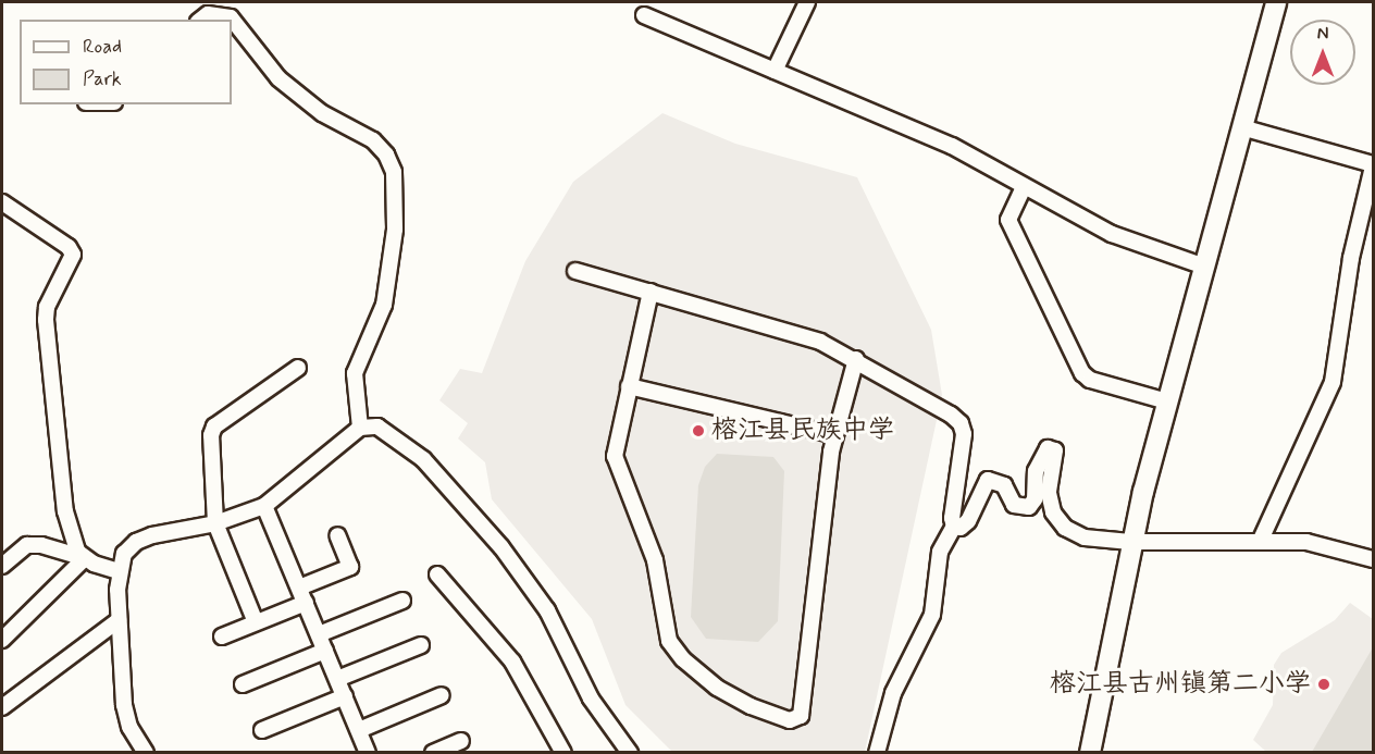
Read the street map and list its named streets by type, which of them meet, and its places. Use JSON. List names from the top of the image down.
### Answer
{
  "places": ["榕江县民族中学", "榕江县古州镇第二小学"],
  "legend": ["Road", "Park"],
  "north": "top"
}
